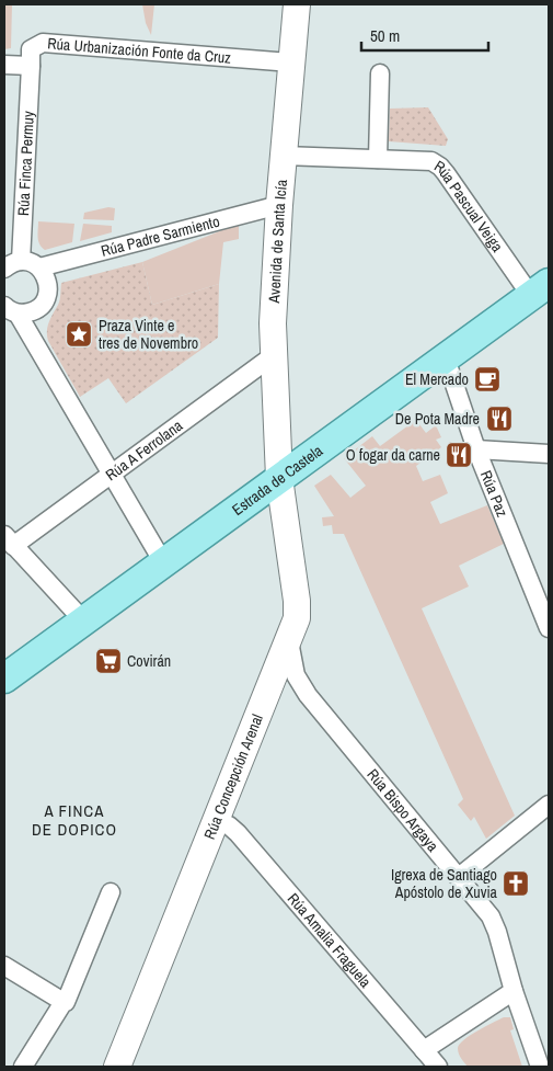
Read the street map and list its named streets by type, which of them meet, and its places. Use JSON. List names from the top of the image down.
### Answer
{
  "streets": {
    "main road": ["Estrada de Castela"],
    "street": [
      "Rúa Urbanización Fonte da Cruz",
      "Rúa Finca Permuy",
      "Rúa Pascual Veiga",
      "Rúa Padre Sarmiento",
      "Avenida de Santa Icía",
      "Rúa A Ferrolana",
      "Rúa Paz",
      "Rúa Concepción Arenal",
      "Rúa Bispo Argaya",
      "Rúa Amalia Fraguela"
    ]
  },
  "crossings": [
    ["Rúa Urbanización Fonte da Cruz", "Rúa Finca Permuy"],
    ["Rúa Urbanización Fonte da Cruz", "Avenida de Santa Icía"],
    ["Rúa Pascual Veiga", "Avenida de Santa Icía"],
    ["Rúa Pascual Veiga", "Estrada de Castela"],
    ["Rúa Padre Sarmiento", "Avenida de Santa Icía"],
    ["Avenida de Santa Icía", "Rúa A Ferrolana"],
    ["Avenida de Santa Icía", "Estrada de Castela"],
    ["Avenida de Santa Icía", "Rúa Concepción Arenal"],
    ["Estrada de Castela", "Rúa Paz"],
    ["Estrada de Castela", "Rúa Concepción Arenal"],
    ["Rúa Concepción Arenal", "Rúa Bispo Argaya"],
    ["Rúa Concepción Arenal", "Rúa Amalia Fraguela"]
  ],
  "districts": ["A FINCA DE DOPICO"],
  "places": {
    "place": ["Praza Vinte e tres de Novembro"],
    "cafe": ["El Mercado"],
    "restaurant": ["De Pota Madre", "O fogar da carne"],
    "supermarket": ["Covirán"],
    "church": ["Igrexa de Santiago Apóstolo de Xuvia"]
  },
  "scale_bar": "50 m"
}
